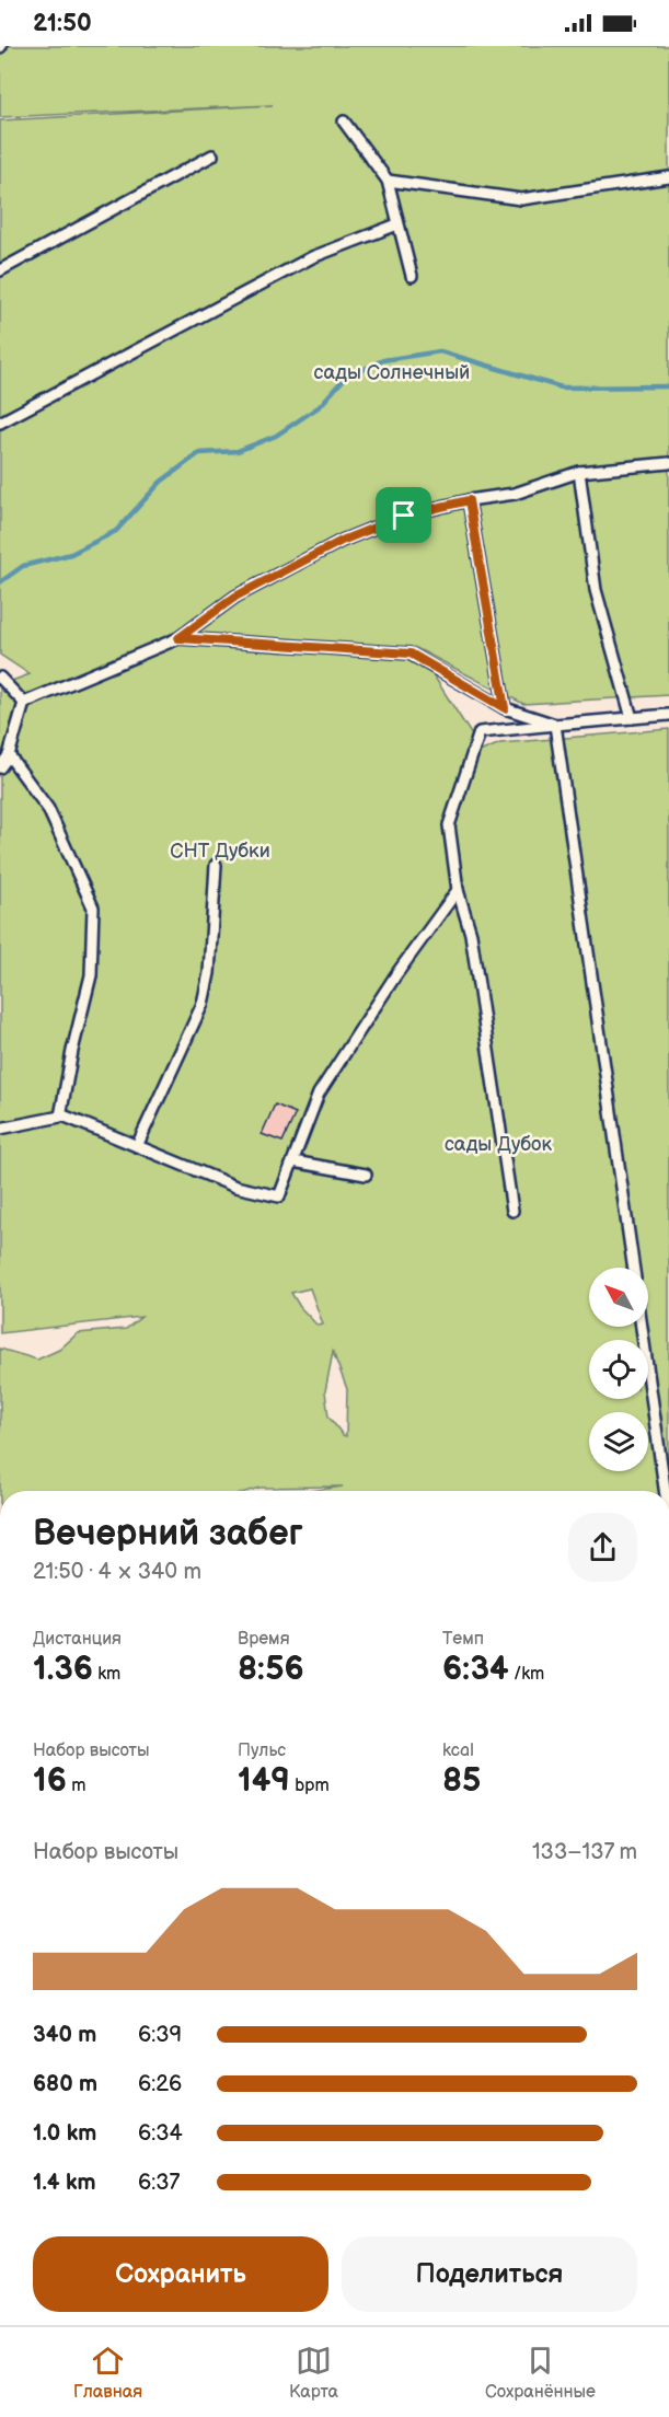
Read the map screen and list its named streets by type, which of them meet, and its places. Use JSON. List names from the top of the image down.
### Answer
{
  "parks": ["сады Солнечный", "СНТ Дубки", "сады Дубок"],
  "north": "top left",
  "page": {
    "status": "21:50",
    "heading": ["Вечерний забег", "21:50 · 4 × 340 m"],
    "stats": [
      ["Дистанция", "1.36 km"],
      ["Время", "8:56"],
      ["Темп", "6:34 /km"],
      ["Набор высоты", "16 m"],
      ["Пульс", "149 bpm"],
      ["kcal", "85"]
    ],
    "chart": ["Набор высоты", "133–137 m"],
    "list": [
      {
        "name": "340 m",
        "note": "6:39"
      },
      {
        "name": "680 m",
        "note": "6:26"
      },
      {
        "name": "1.0 km",
        "note": "6:34"
      },
      {
        "name": "1.4 km",
        "note": "6:37"
      }
    ],
    "buttons": ["Сохранить", "Поделиться"],
    "tabs": ["Главная", "Карта", "Сохранённые"]
  }
}
